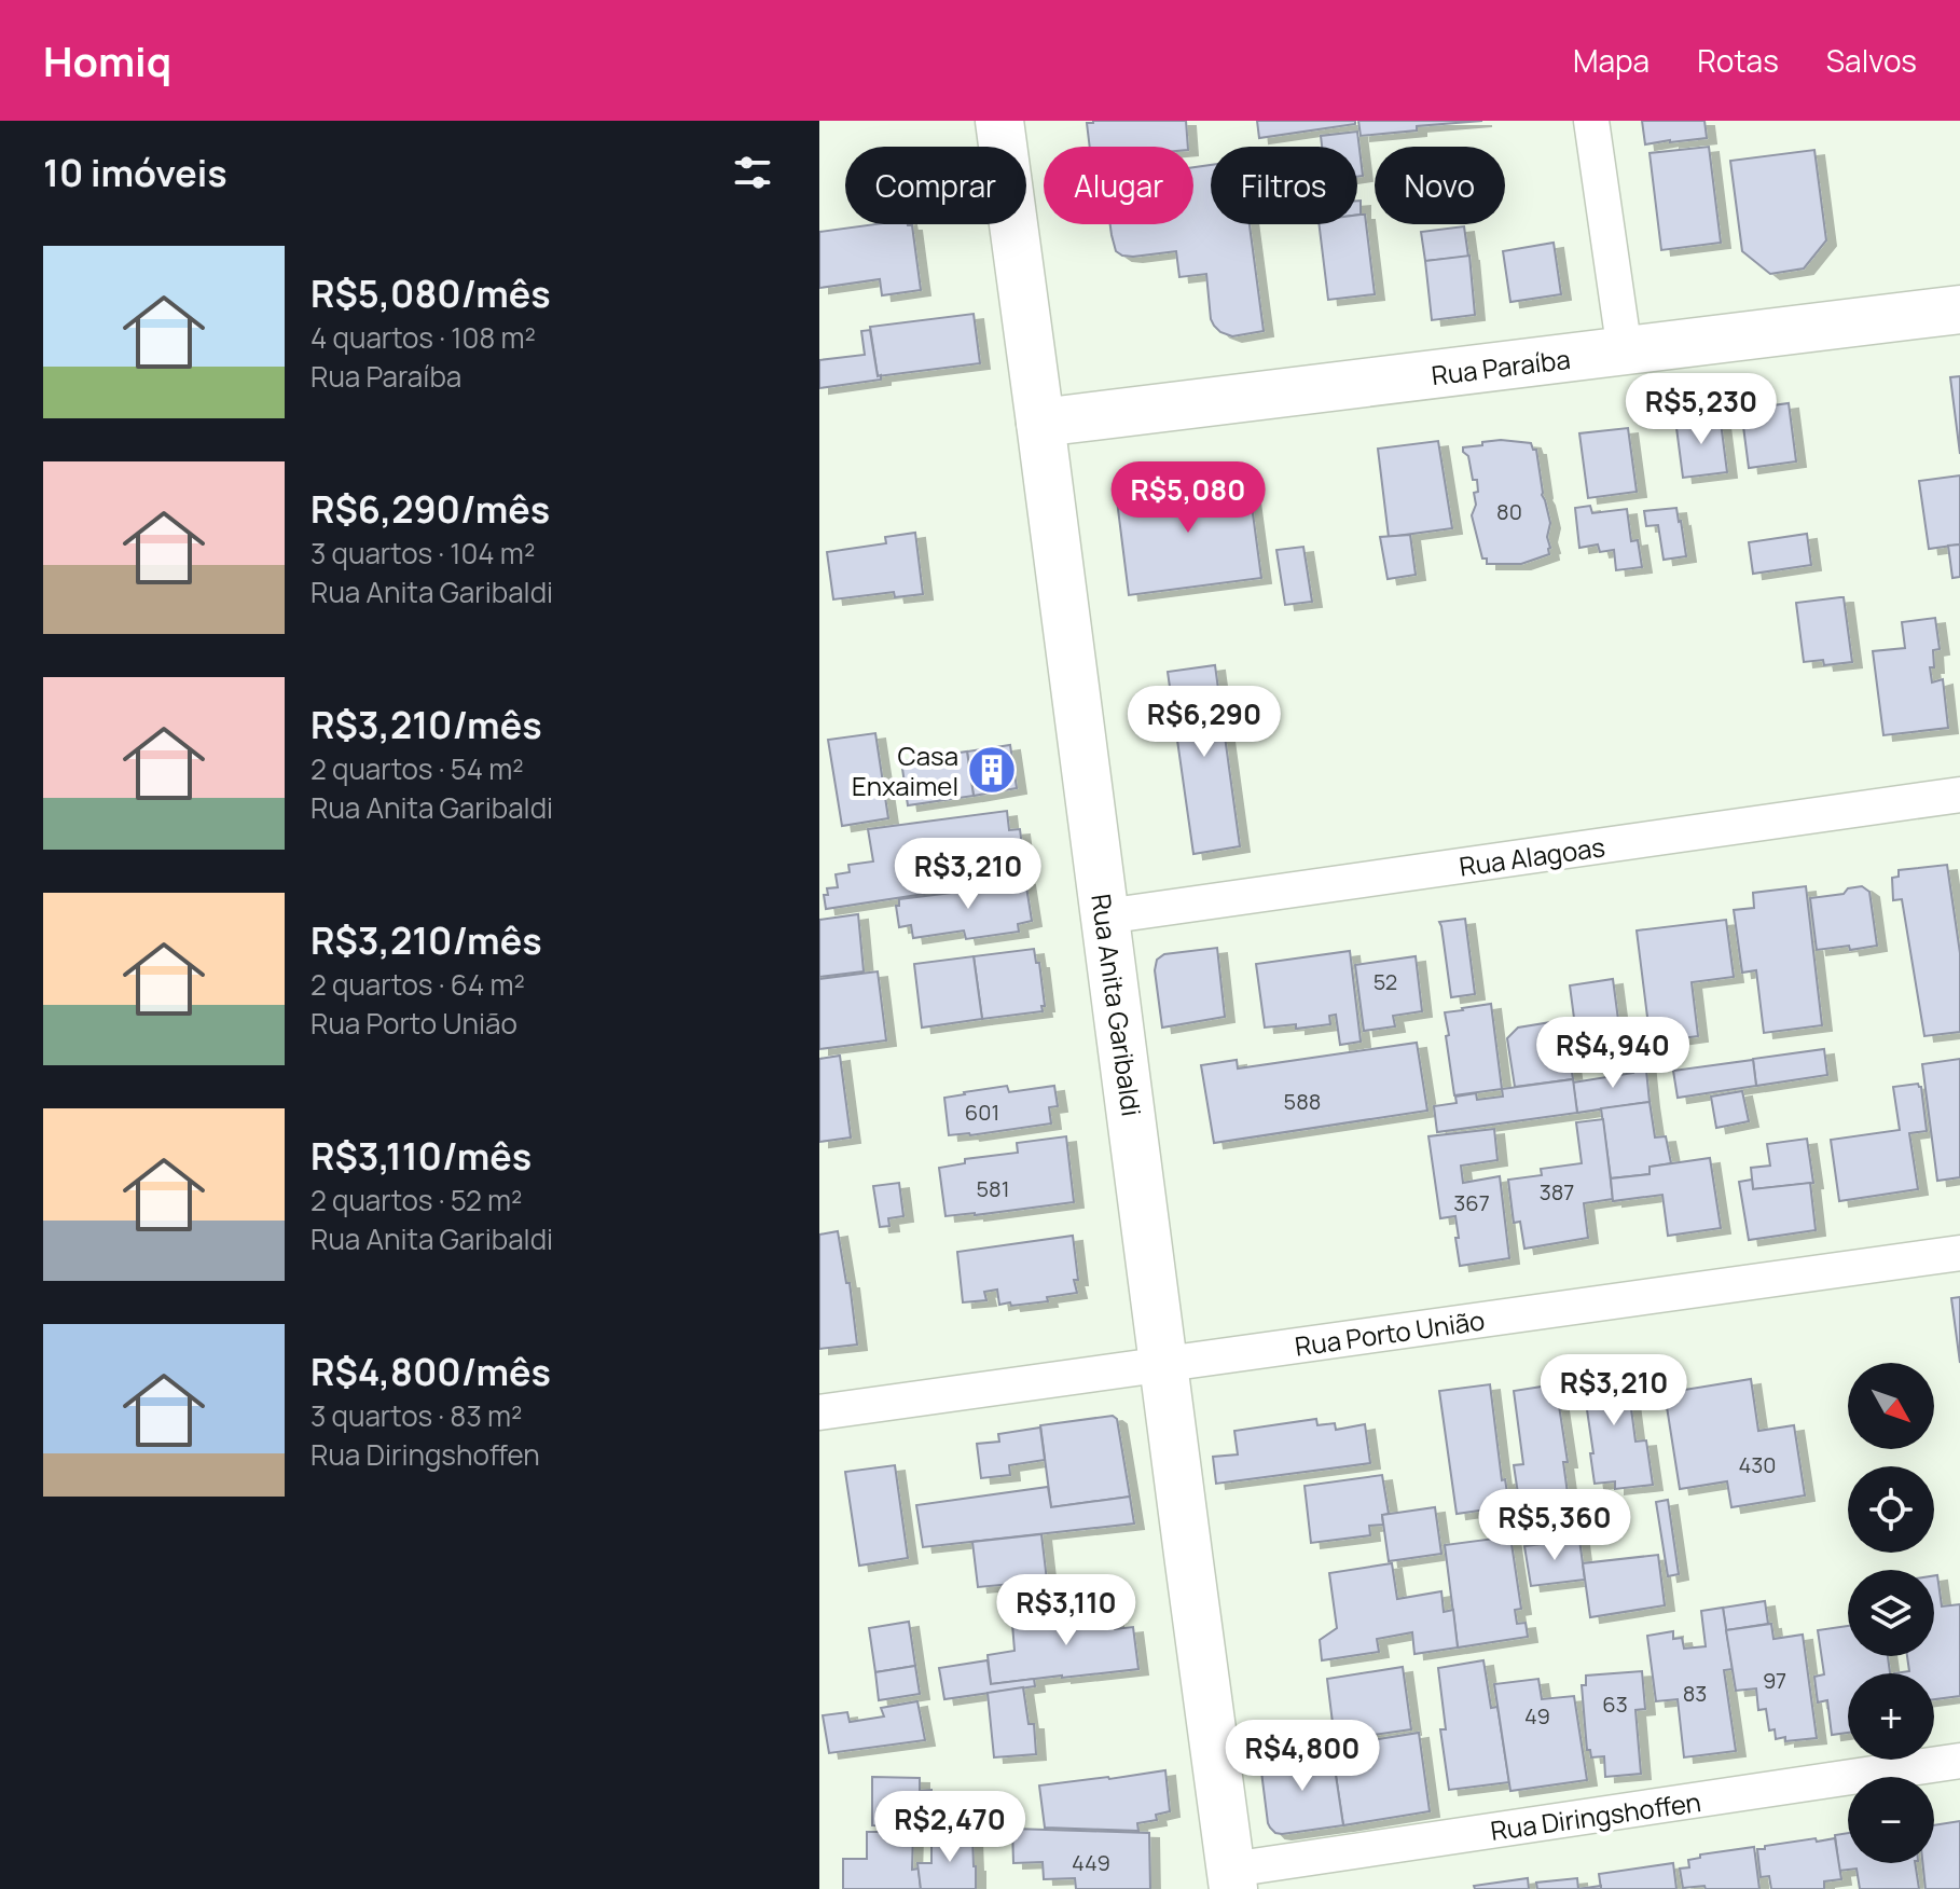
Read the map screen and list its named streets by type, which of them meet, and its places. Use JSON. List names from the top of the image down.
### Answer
{
  "streets": {
    "main road": ["Rua Paraíba", "Rua Anita Garibaldi"],
    "street": ["Rua Alagoas", "Rua Porto União", "Rua Diringshoffen"]
  },
  "crossings": [
    ["Rua Paraíba", "Rua Anita Garibaldi"],
    ["Rua Alagoas", "Rua Anita Garibaldi"],
    ["Rua Anita Garibaldi", "Rua Porto União"],
    ["Rua Anita Garibaldi", "Rua Diringshoffen"]
  ],
  "places": {
    "building": ["Casa Enxaimel"]
  },
  "house_numbers": [
    "80",
    "52",
    "588",
    "601",
    "581",
    "387",
    "367",
    "430",
    "97",
    "83",
    "63",
    "49",
    "449"
  ],
  "north": "bottom right",
  "page": {
    "header": "Homiq",
    "nav": ["Mapa", "Rotas", "Salvos"],
    "heading": "10 imóveis",
    "chip": [
      "Comprar",
      "Alugar",
      "Filtros",
      "Novo"
    ],
    "list": [
      {
        "name": "R$5,080/mês",
        "note": "4 quartos · 108 m² · Rua Paraíba"
      },
      {
        "name": "R$6,290/mês",
        "note": "3 quartos · 104 m² · Rua Anita Garibaldi"
      },
      {
        "name": "R$3,210/mês",
        "note": "2 quartos · 54 m² · Rua Anita Garibaldi"
      },
      {
        "name": "R$3,210/mês",
        "note": "2 quartos · 64 m² · Rua Porto União"
      },
      {
        "name": "R$3,110/mês",
        "note": "2 quartos · 52 m² · Rua Anita Garibaldi"
      },
      {
        "name": "R$4,800/mês",
        "note": "3 quartos · 83 m² · Rua Diringshoffen"
      }
    ],
    "price": [
      "R$5,230",
      "R$5,080",
      "R$6,290",
      "R$3,210",
      "R$4,940",
      "R$3,210",
      "R$5,360",
      "R$3,110",
      "R$4,800",
      "R$2,470"
    ],
    "map_buttons": ["+", "−"]
  }
}
